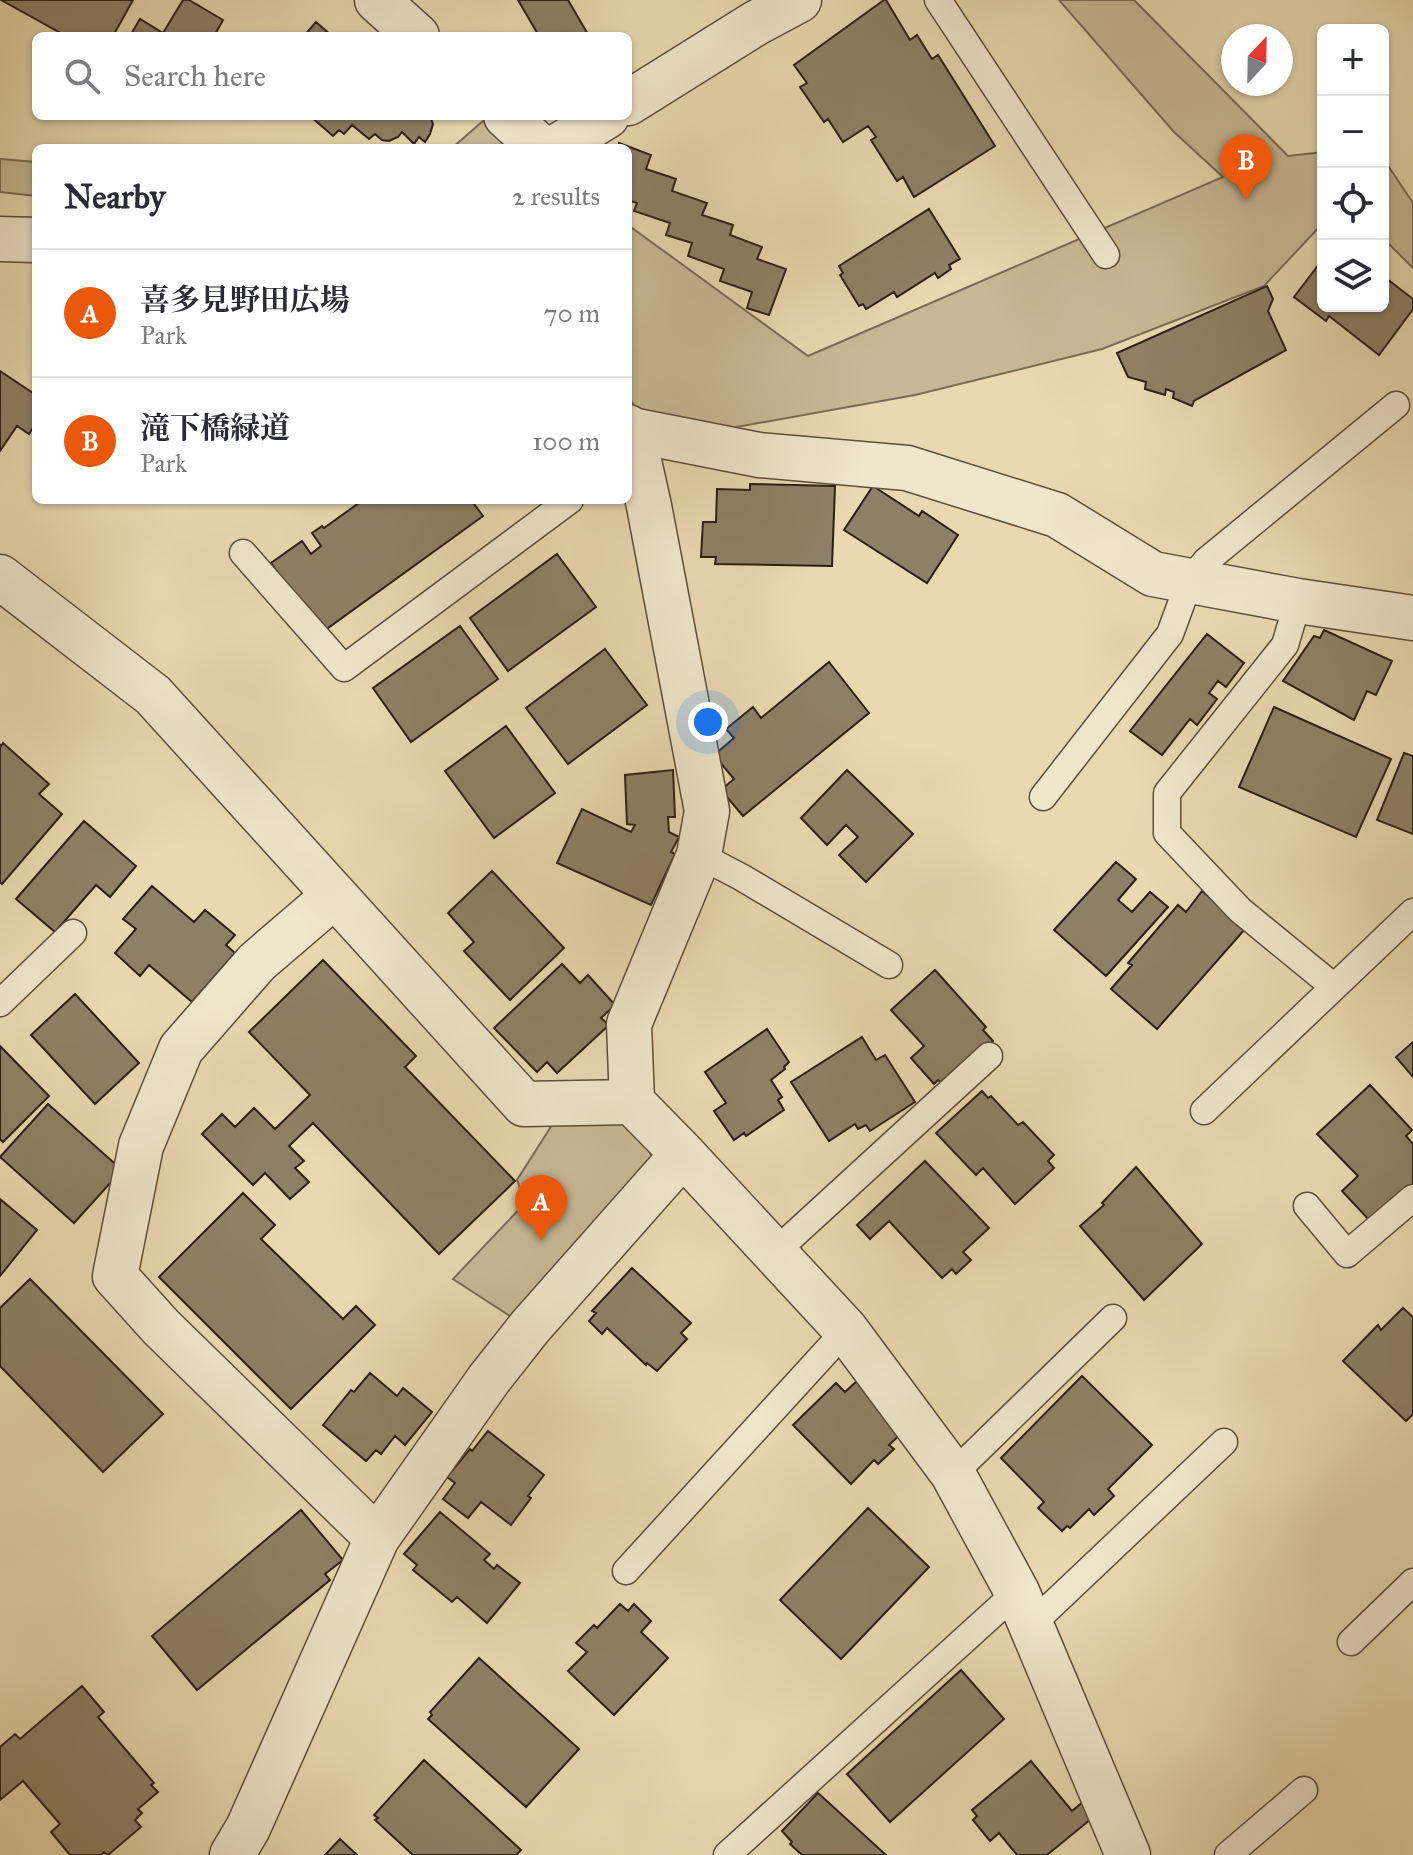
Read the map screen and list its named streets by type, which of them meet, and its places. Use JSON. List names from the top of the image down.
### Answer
{
  "north": "top",
  "page": {
    "map_buttons": ["+", "−"],
    "search": "Search here",
    "pins": ["B", "A"],
    "heading": ["Nearby", "2 results"],
    "list": [
      {
        "mark": "A",
        "name": "喜多見野田広場",
        "note": "Park",
        "value": "70 m"
      },
      {
        "mark": "B",
        "name": "滝下橋緑道",
        "note": "Park",
        "value": "100 m"
      }
    ]
  }
}
